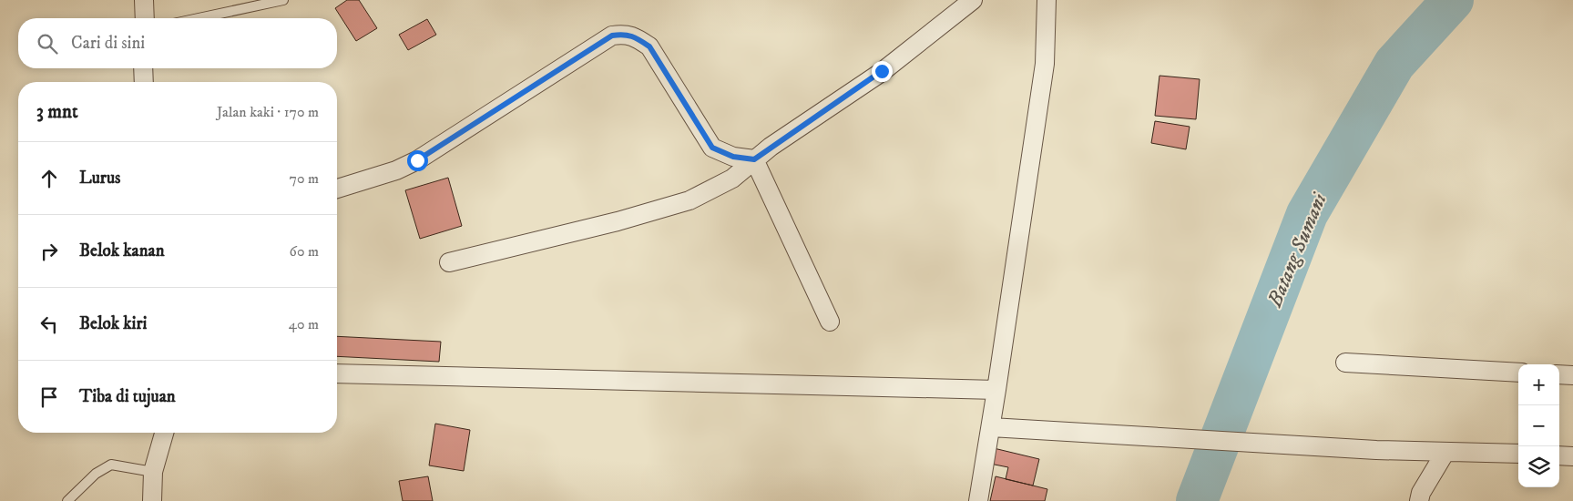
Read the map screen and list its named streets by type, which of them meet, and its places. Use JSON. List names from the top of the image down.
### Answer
{
  "water": ["Batang Sumani"],
  "page": {
    "search": "Cari di sini",
    "heading": ["3 mnt", "Jalan kaki · 170 m"],
    "list": [
      ["Lurus", "70 m"],
      ["Belok kanan", "60 m"],
      ["Belok kiri", "40 m"],
      "Tiba di tujuan"
    ],
    "map_buttons": ["+", "−"]
  }
}
